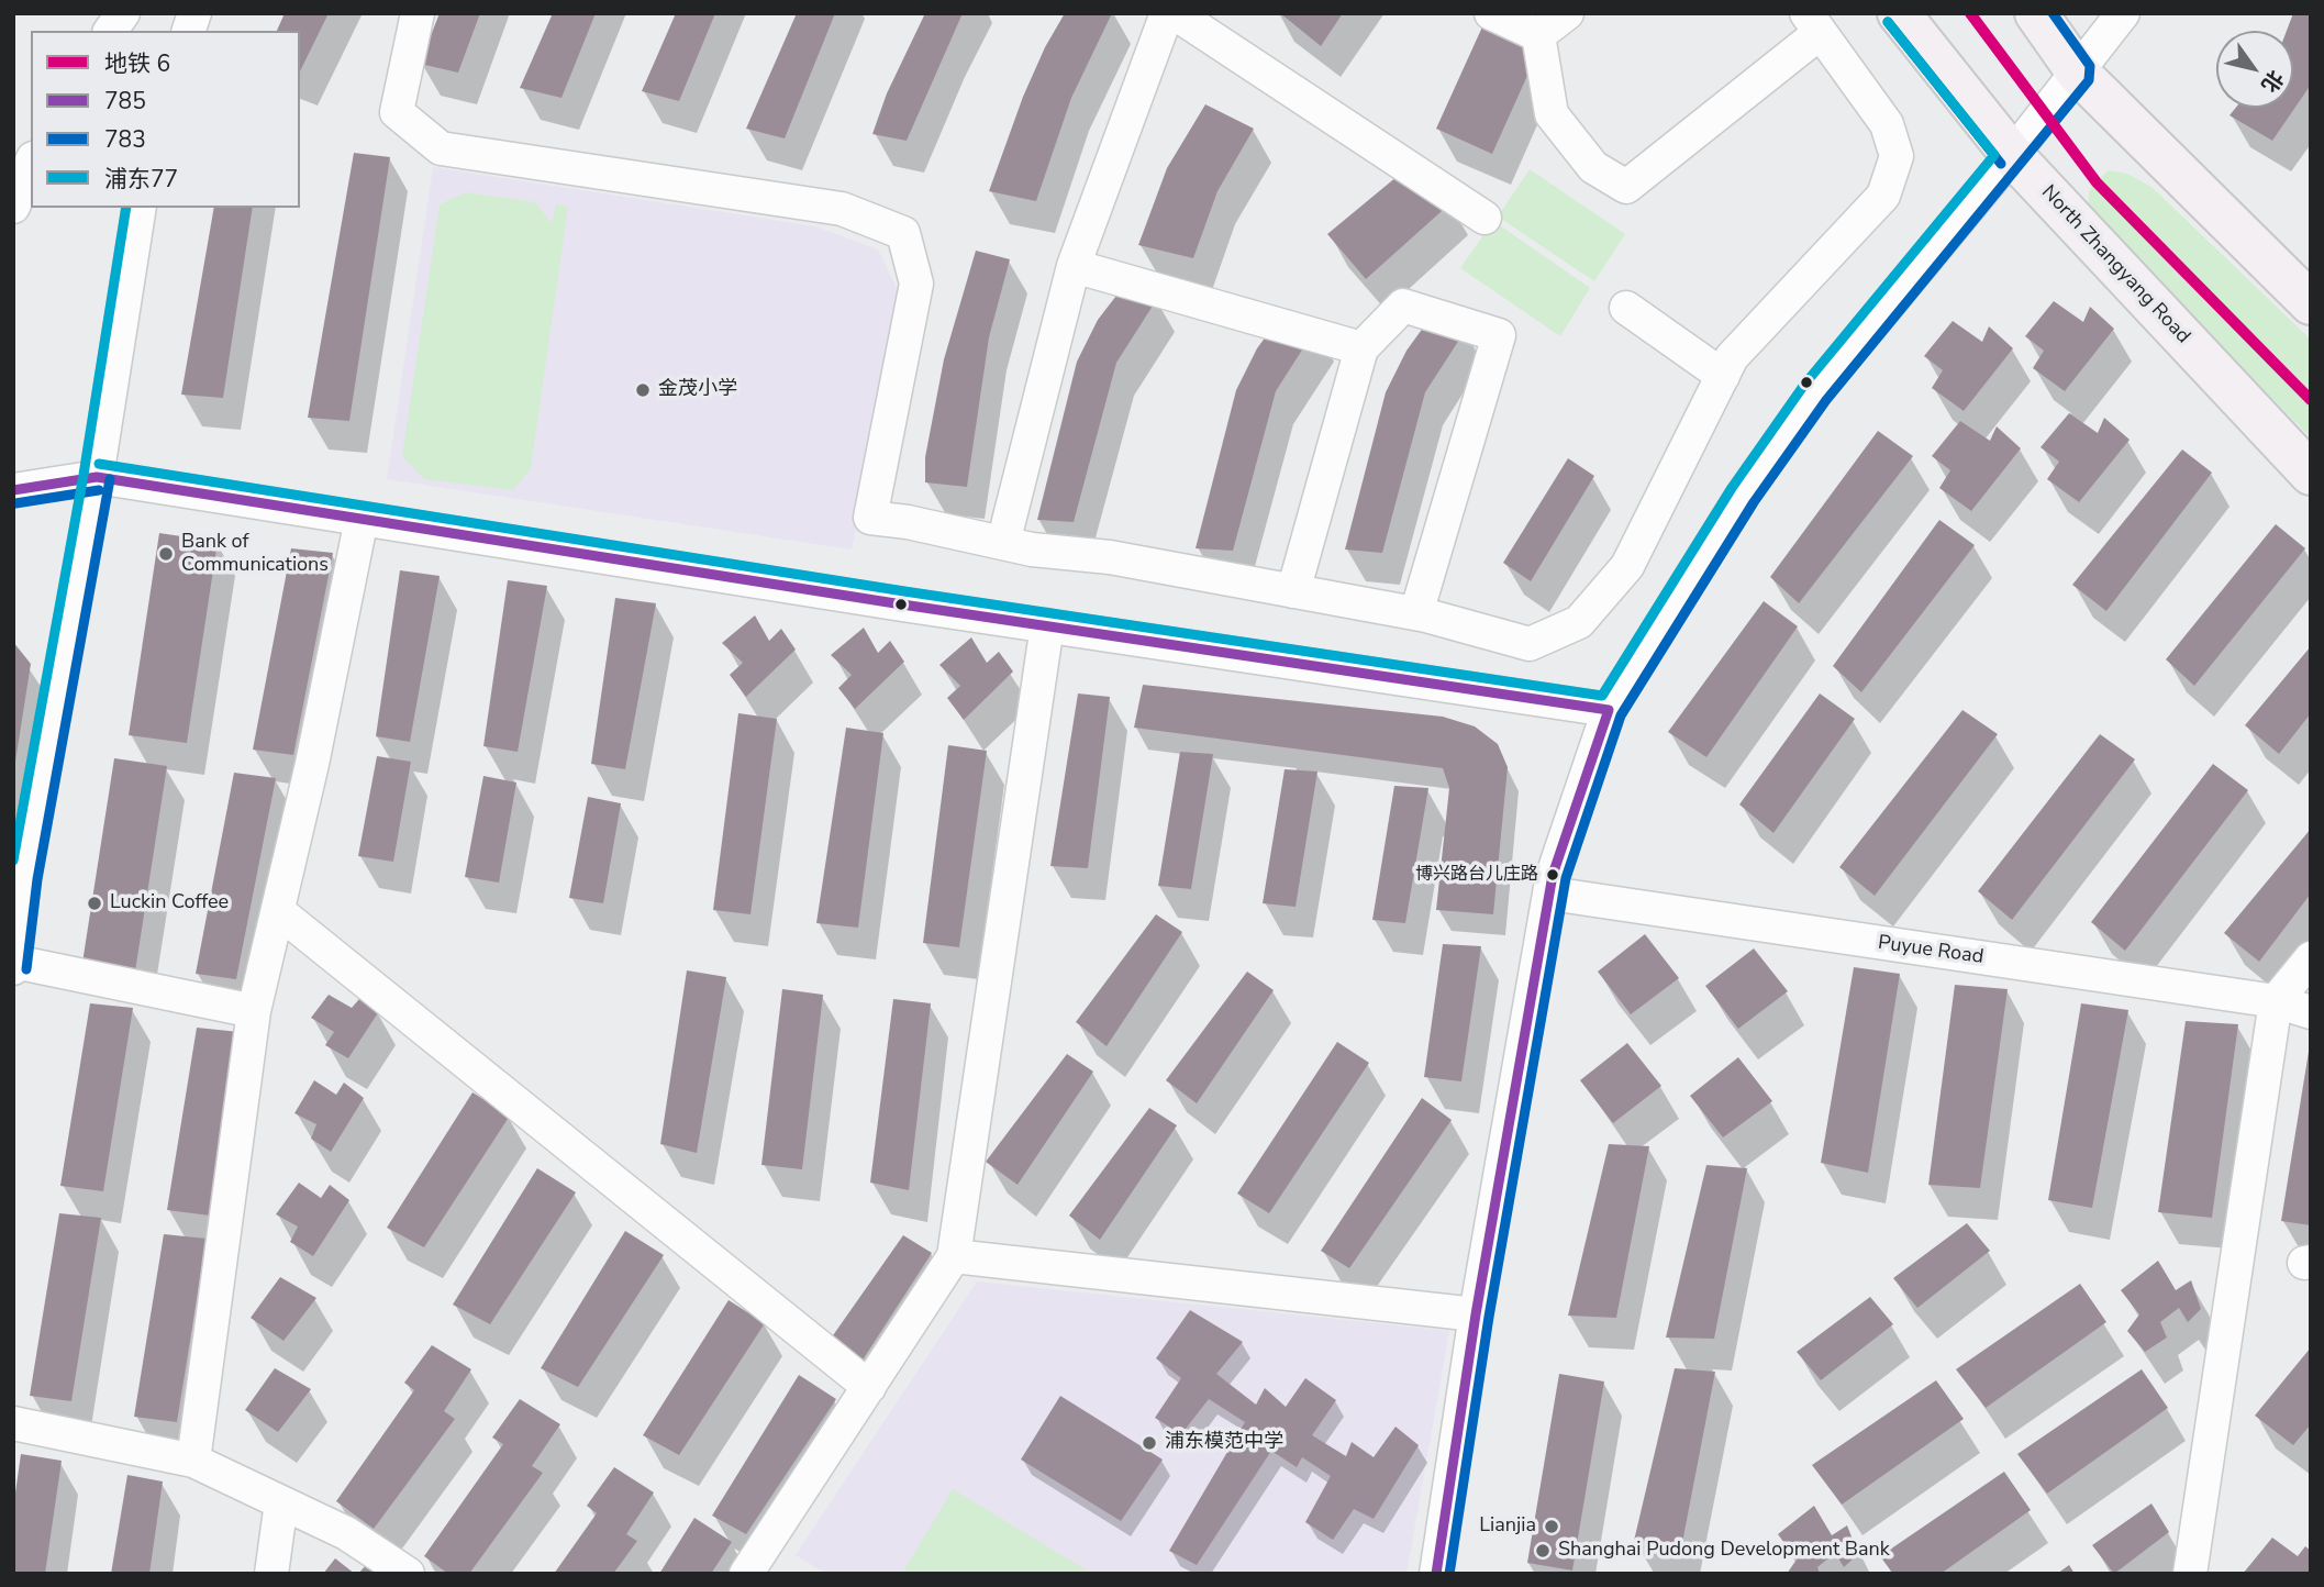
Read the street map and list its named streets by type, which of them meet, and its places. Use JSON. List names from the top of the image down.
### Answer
{
  "streets": {
    "main road": ["North Zhangyang Road"],
    "street": ["Puyue Road"]
  },
  "places": [
    "金茂小学",
    "Bank of Communications",
    "博兴路台儿庄路",
    "Luckin Coffee",
    "浦东模范中学",
    "Lianjia",
    "Shanghai Pudong Development Bank"
  ],
  "lines": [
    "metro line 6",
    "transit line 783",
    "transit line 浦东77",
    "transit line 785"
  ],
  "legend": [
    "地铁 6",
    "785",
    "783",
    "浦东77"
  ],
  "north": "bottom right"
}
